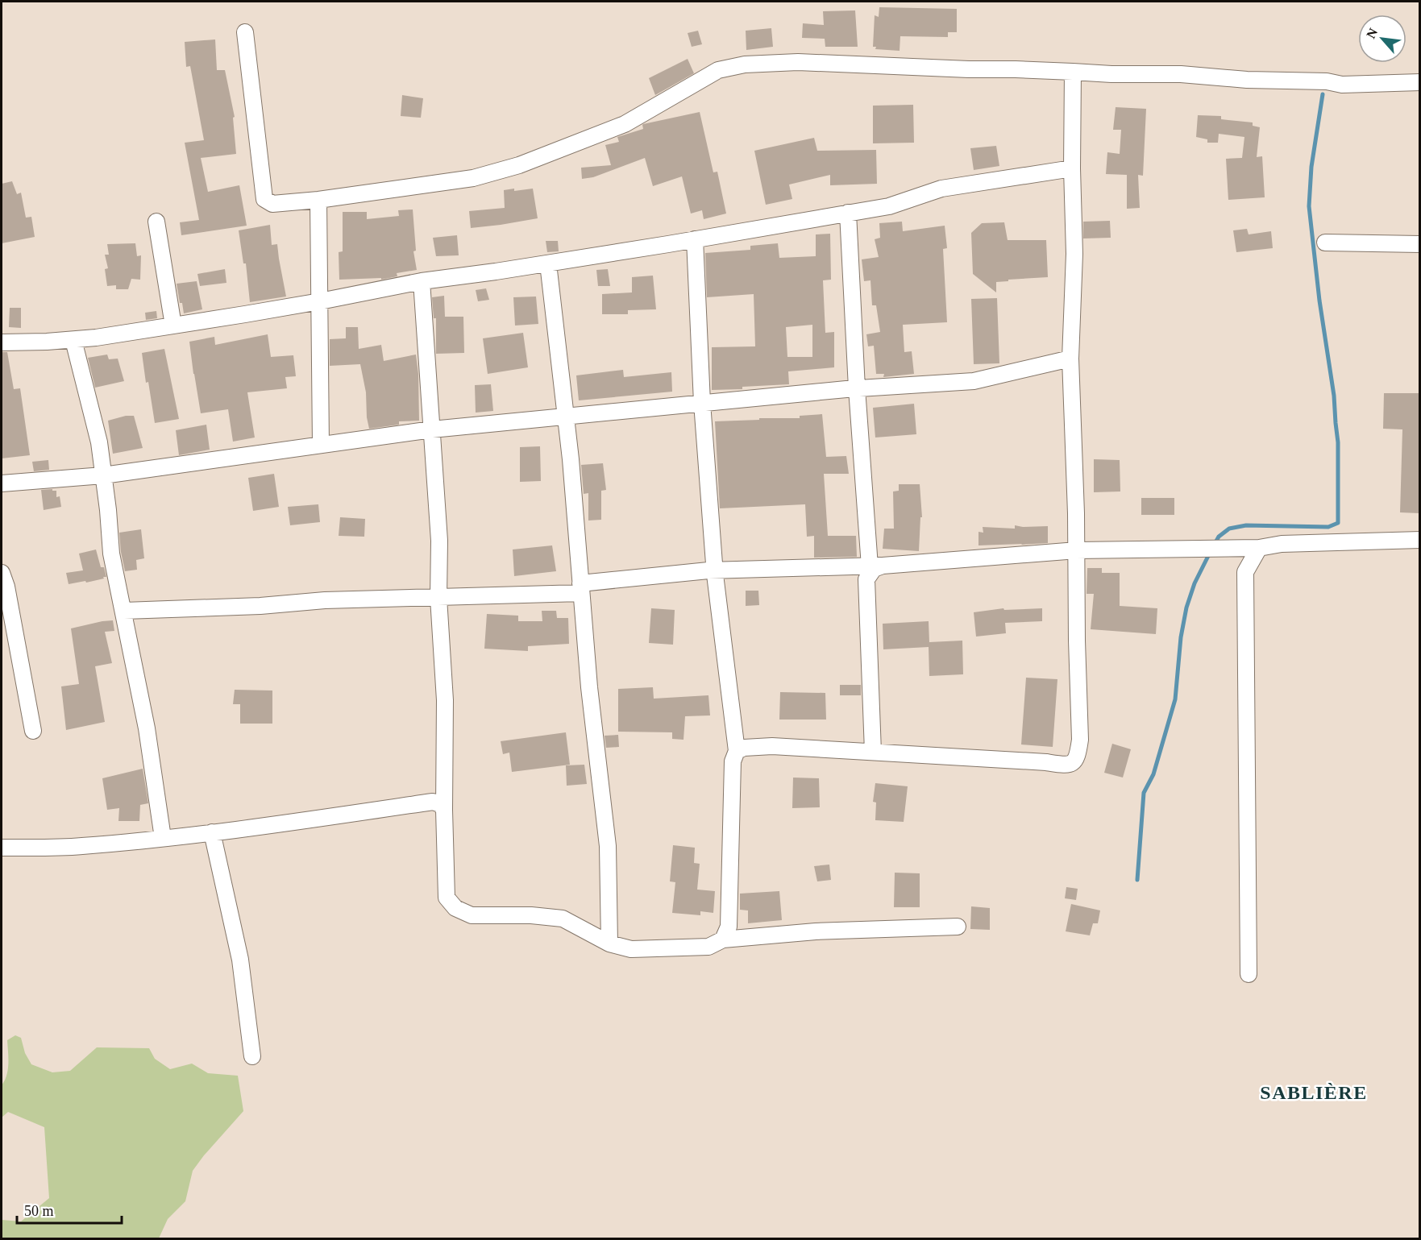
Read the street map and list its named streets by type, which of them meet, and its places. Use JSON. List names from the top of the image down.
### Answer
{
  "districts": ["SABLIÈRE"],
  "scale_bar": "50 m",
  "north": "top left"
}
